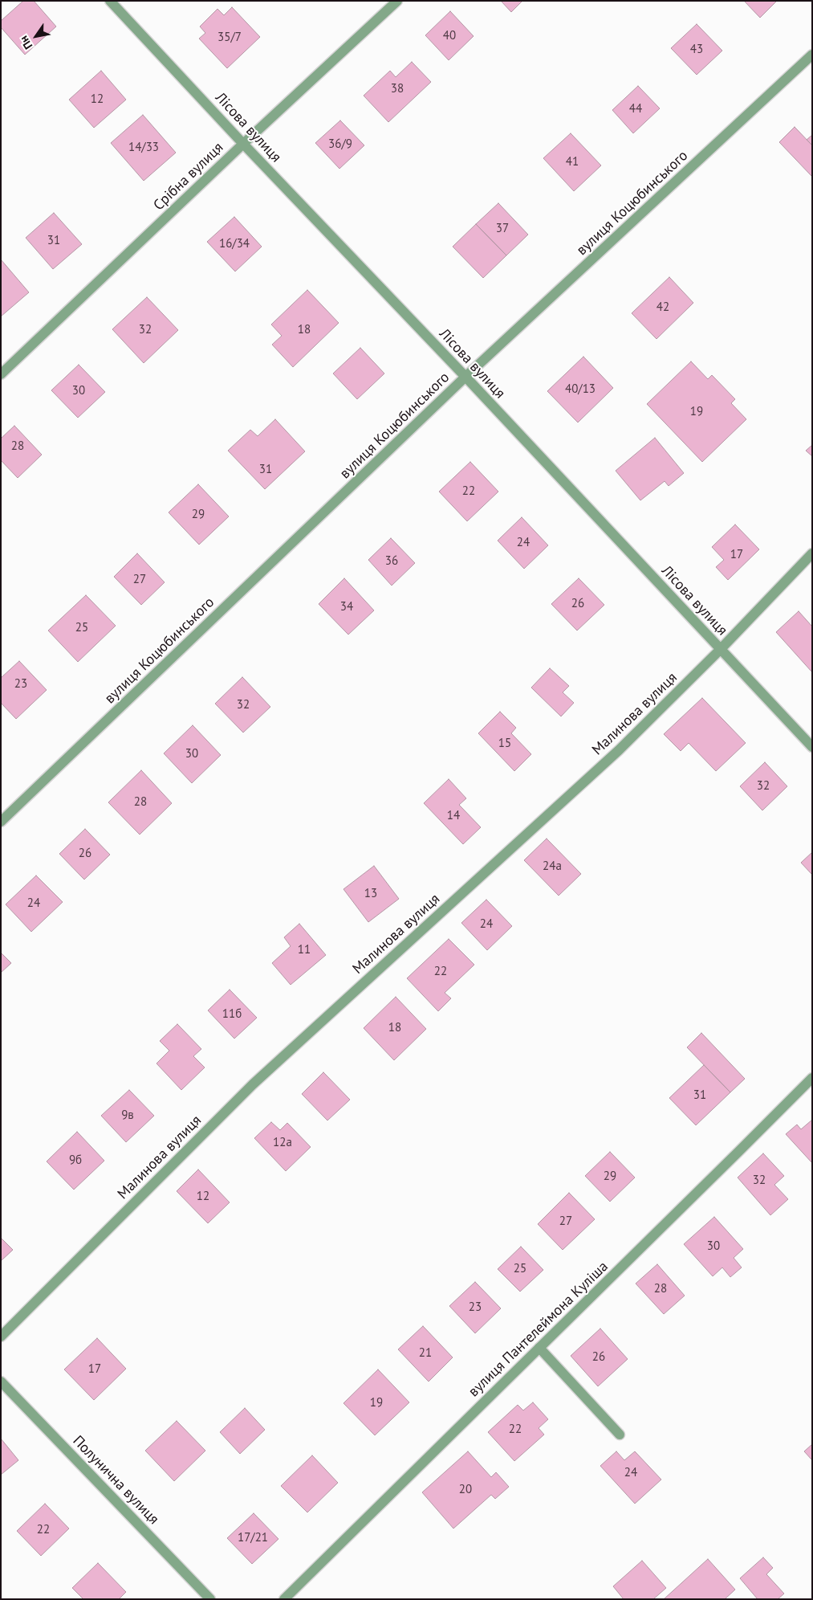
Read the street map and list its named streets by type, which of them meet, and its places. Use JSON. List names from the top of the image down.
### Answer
{
  "streets": {
    "street": [
      "Лісова вулиця",
      "Срібна вулиця",
      "вулиця Коцюбинського",
      "Малинова вулиця",
      "вулиця Пантелеймона Куліша",
      "Полунична вулиця"
    ]
  },
  "crossings": [
    ["Лісова вулиця", "Срібна вулиця"],
    ["Лісова вулиця", "вулиця Коцюбинського"],
    ["Лісова вулиця", "Малинова вулиця"]
  ],
  "house_numbers": [
    "40",
    "35/7",
    "43",
    "38",
    "12",
    "44",
    "36/9",
    "14/33",
    "41",
    "37",
    "31",
    "16/34",
    "42",
    "32",
    "18",
    "40/13",
    "30",
    "19",
    "28",
    "31",
    "22",
    "29",
    "24",
    "17",
    "36",
    "27",
    "26",
    "34",
    "25",
    "23",
    "32",
    "15",
    "30",
    "32",
    "28",
    "14",
    "26",
    "24а",
    "13",
    "24",
    "24",
    "11",
    "22",
    "11б",
    "18",
    "31",
    "9в",
    "12а",
    "9б",
    "29",
    "32",
    "12",
    "27",
    "30",
    "25",
    "28",
    "23",
    "21",
    "26",
    "17",
    "19",
    "22",
    "24",
    "20",
    "22",
    "17/21"
  ],
  "north": "bottom left"
}
